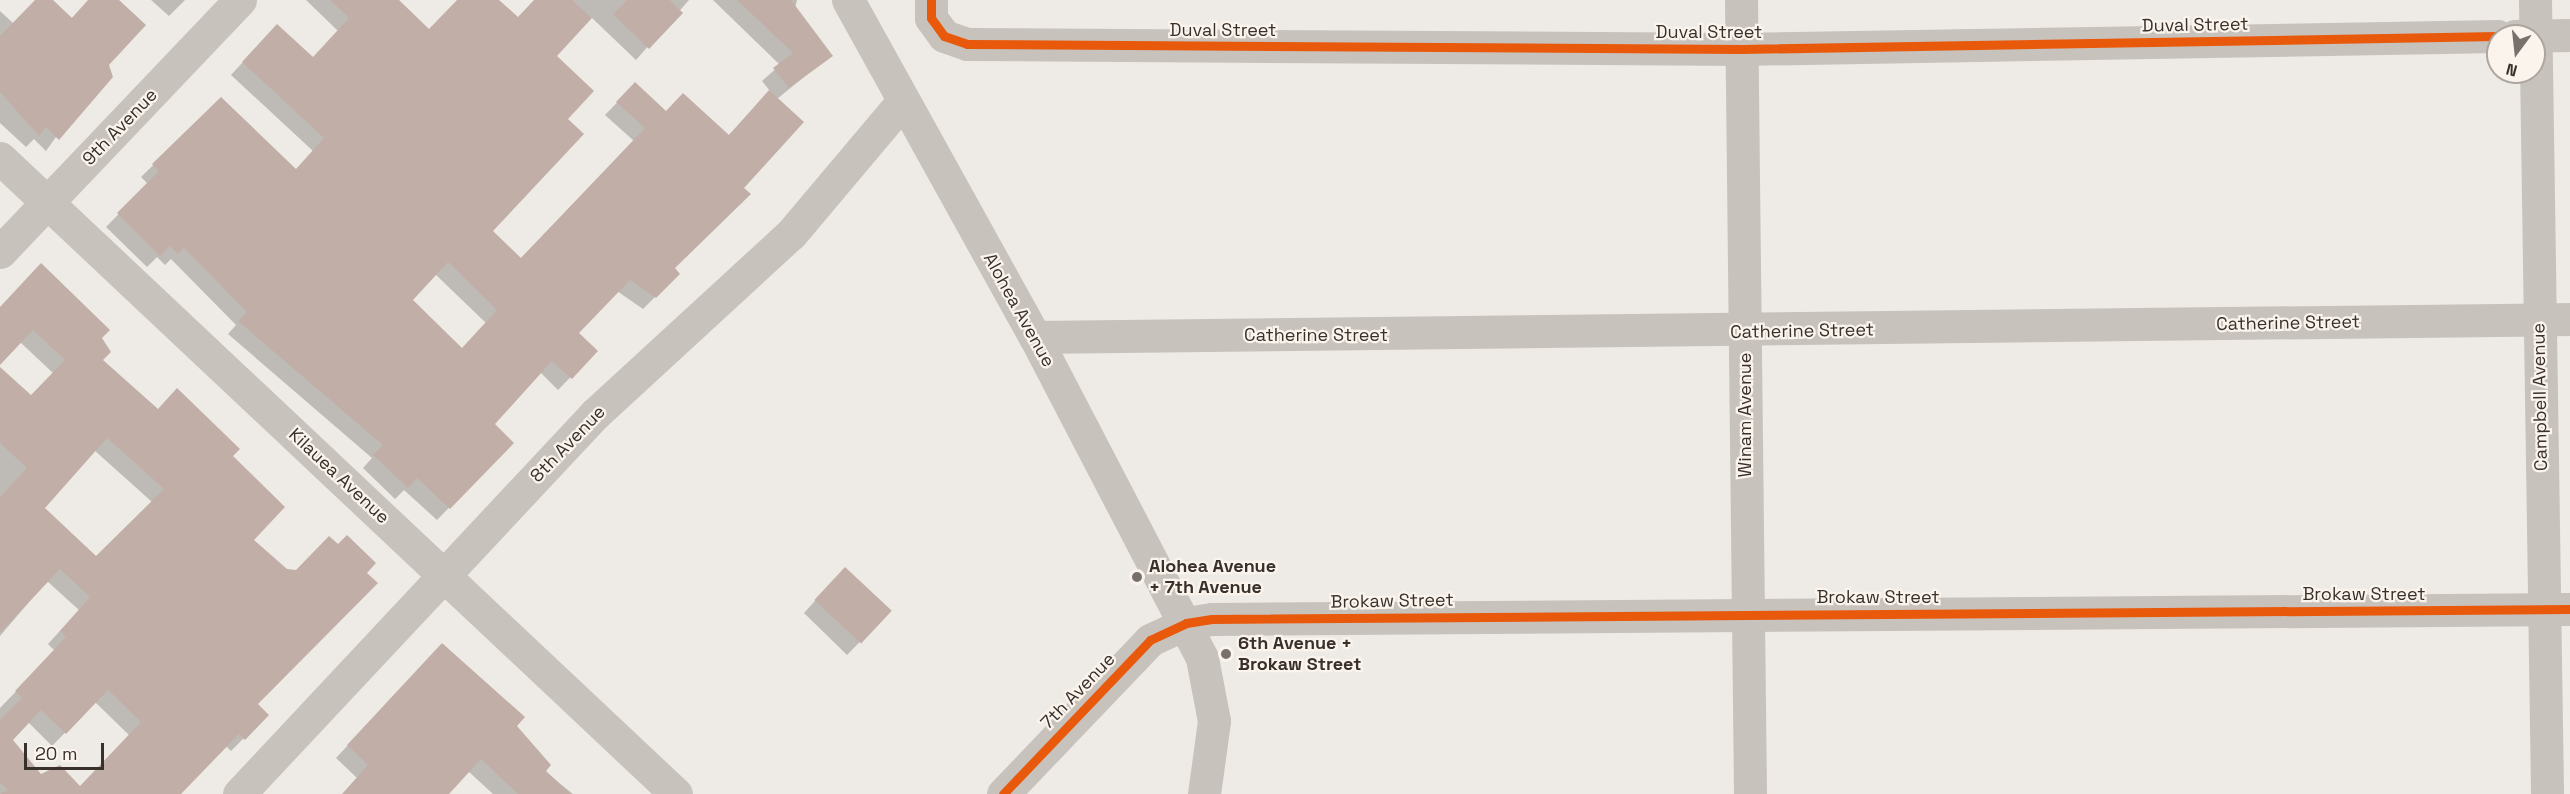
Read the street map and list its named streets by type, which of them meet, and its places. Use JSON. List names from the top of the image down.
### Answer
{
  "streets": {
    "street": [
      "Duval Street",
      "9th Avenue",
      "Alohea Avenue",
      "Catherine Street",
      "Campbell Avenue",
      "Winam Avenue",
      "8th Avenue",
      "Kilauea Avenue",
      "Brokaw Street",
      "7th Avenue"
    ]
  },
  "crossings": [
    ["Duval Street", "Winam Avenue"],
    ["9th Avenue", "Kilauea Avenue"],
    ["Alohea Avenue", "Catherine Street"],
    ["Alohea Avenue", "8th Avenue"],
    ["Alohea Avenue", "Brokaw Street"],
    ["Alohea Avenue", "7th Avenue"],
    ["Catherine Street", "Campbell Avenue"],
    ["Catherine Street", "Winam Avenue"],
    ["Campbell Avenue", "Brokaw Street"],
    ["Winam Avenue", "Brokaw Street"],
    ["8th Avenue", "Kilauea Avenue"],
    ["Brokaw Street", "7th Avenue"]
  ],
  "places": ["Alohea Avenue + 7th Avenue", "6th Avenue + Brokaw Street"],
  "scale_bar": "20 m",
  "north": "bottom"
}
